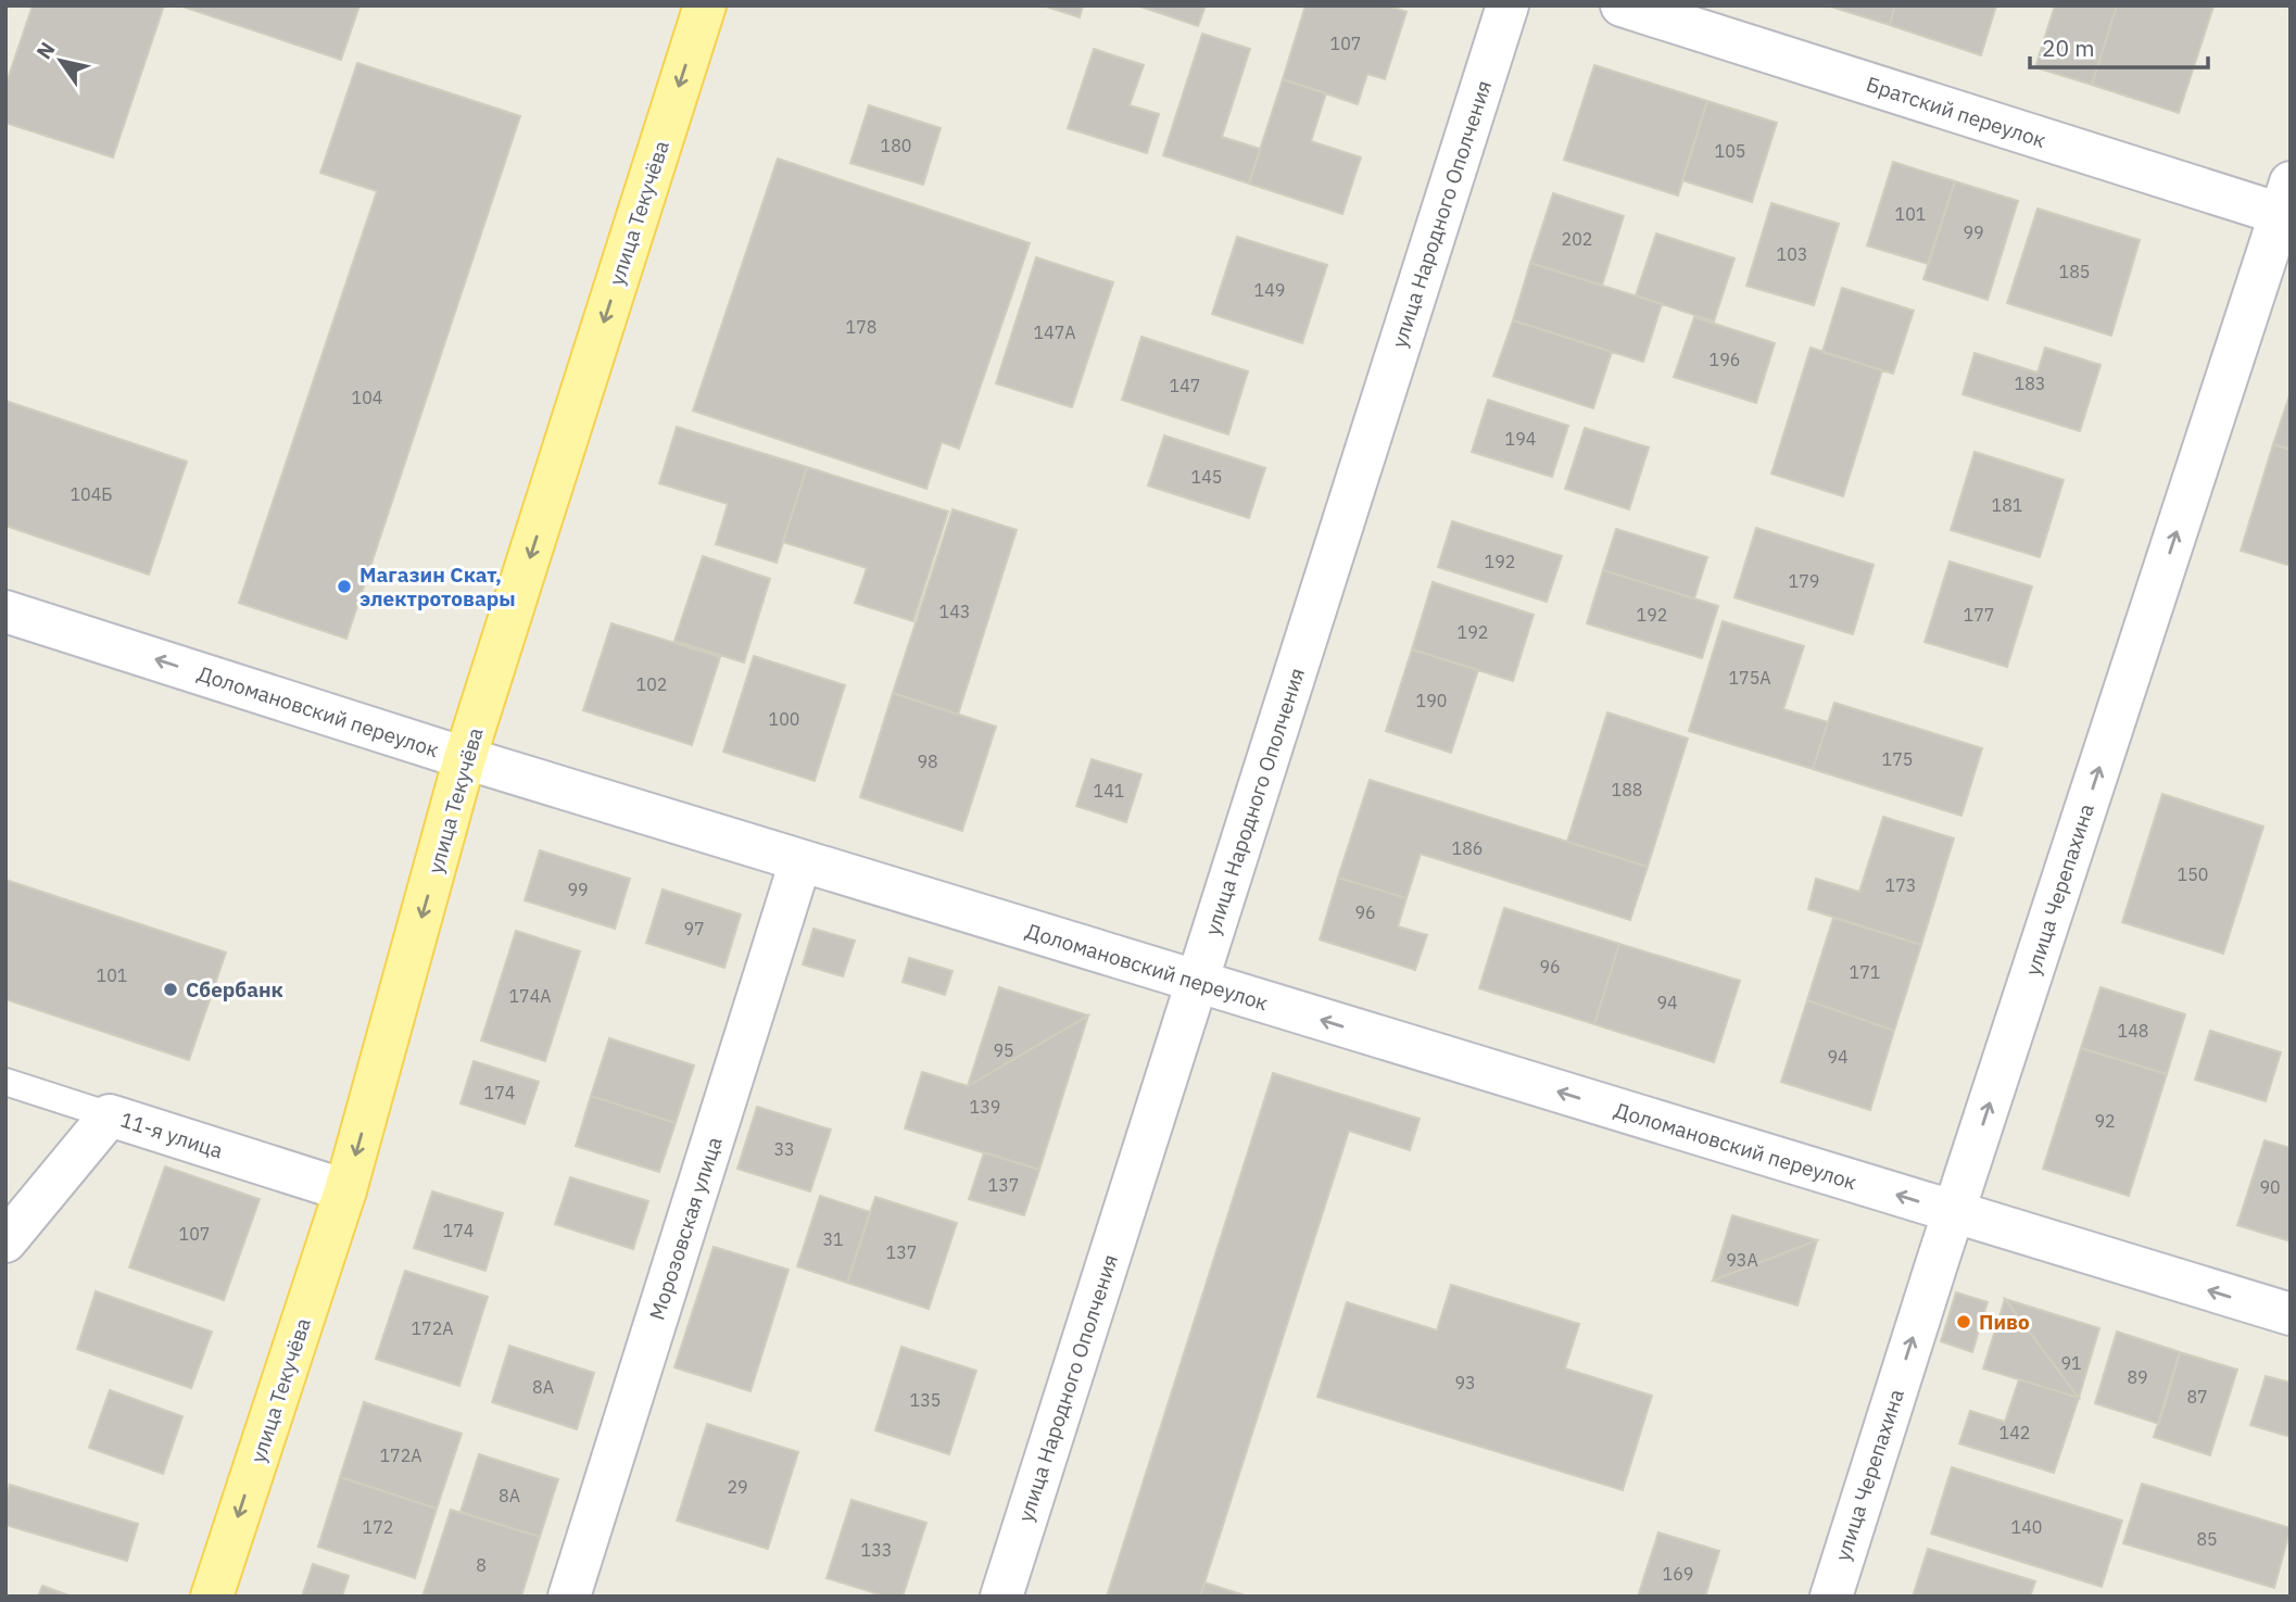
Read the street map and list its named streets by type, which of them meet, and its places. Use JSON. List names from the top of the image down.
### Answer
{
  "streets": {
    "main road": ["улица Текучёва"],
    "street": [
      "Братский переулок",
      "улица Народного Ополчения",
      "Доломановский переулок",
      "улица Черепахина",
      "11-я улица",
      "Морозовская улица"
    ]
  },
  "crossings": [
    ["Братский переулок", "улица Черепахина"],
    ["улица Текучёва", "Доломановский переулок"],
    ["улица Текучёва", "11-я улица"],
    ["улица Народного Ополчения", "Доломановский переулок"],
    ["Доломановский переулок", "улица Черепахина"],
    ["Доломановский переулок", "Морозовская улица"]
  ],
  "one_way": ["улица Текучёва", "Доломановский переулок", "улица Черепахина"],
  "places": ["Магазин Скат, электротовары", "Сбербанк", "Пиво"],
  "house_numbers": [
    "107",
    "180",
    "105",
    "101",
    "99",
    "202",
    "103",
    "185",
    "149",
    "178",
    "147А",
    "196",
    "183",
    "147",
    "104",
    "194",
    "145",
    "104Б",
    "181",
    "192",
    "179",
    "143",
    "192",
    "177",
    "192",
    "175А",
    "102",
    "190",
    "100",
    "175",
    "98",
    "188",
    "141",
    "186",
    "150",
    "173",
    "99",
    "96",
    "97",
    "96",
    "171",
    "101",
    "174А",
    "94",
    "148",
    "95",
    "94",
    "174",
    "139",
    "92",
    "33",
    "137",
    "90",
    "174",
    "107",
    "31",
    "137",
    "93А",
    "172А",
    "91",
    "89",
    "93",
    "8А",
    "87",
    "135",
    "142",
    "172А",
    "29",
    "8А",
    "172",
    "140",
    "85",
    "133",
    "8",
    "169"
  ],
  "scale_bar": "20 m",
  "north": "top left"
}
